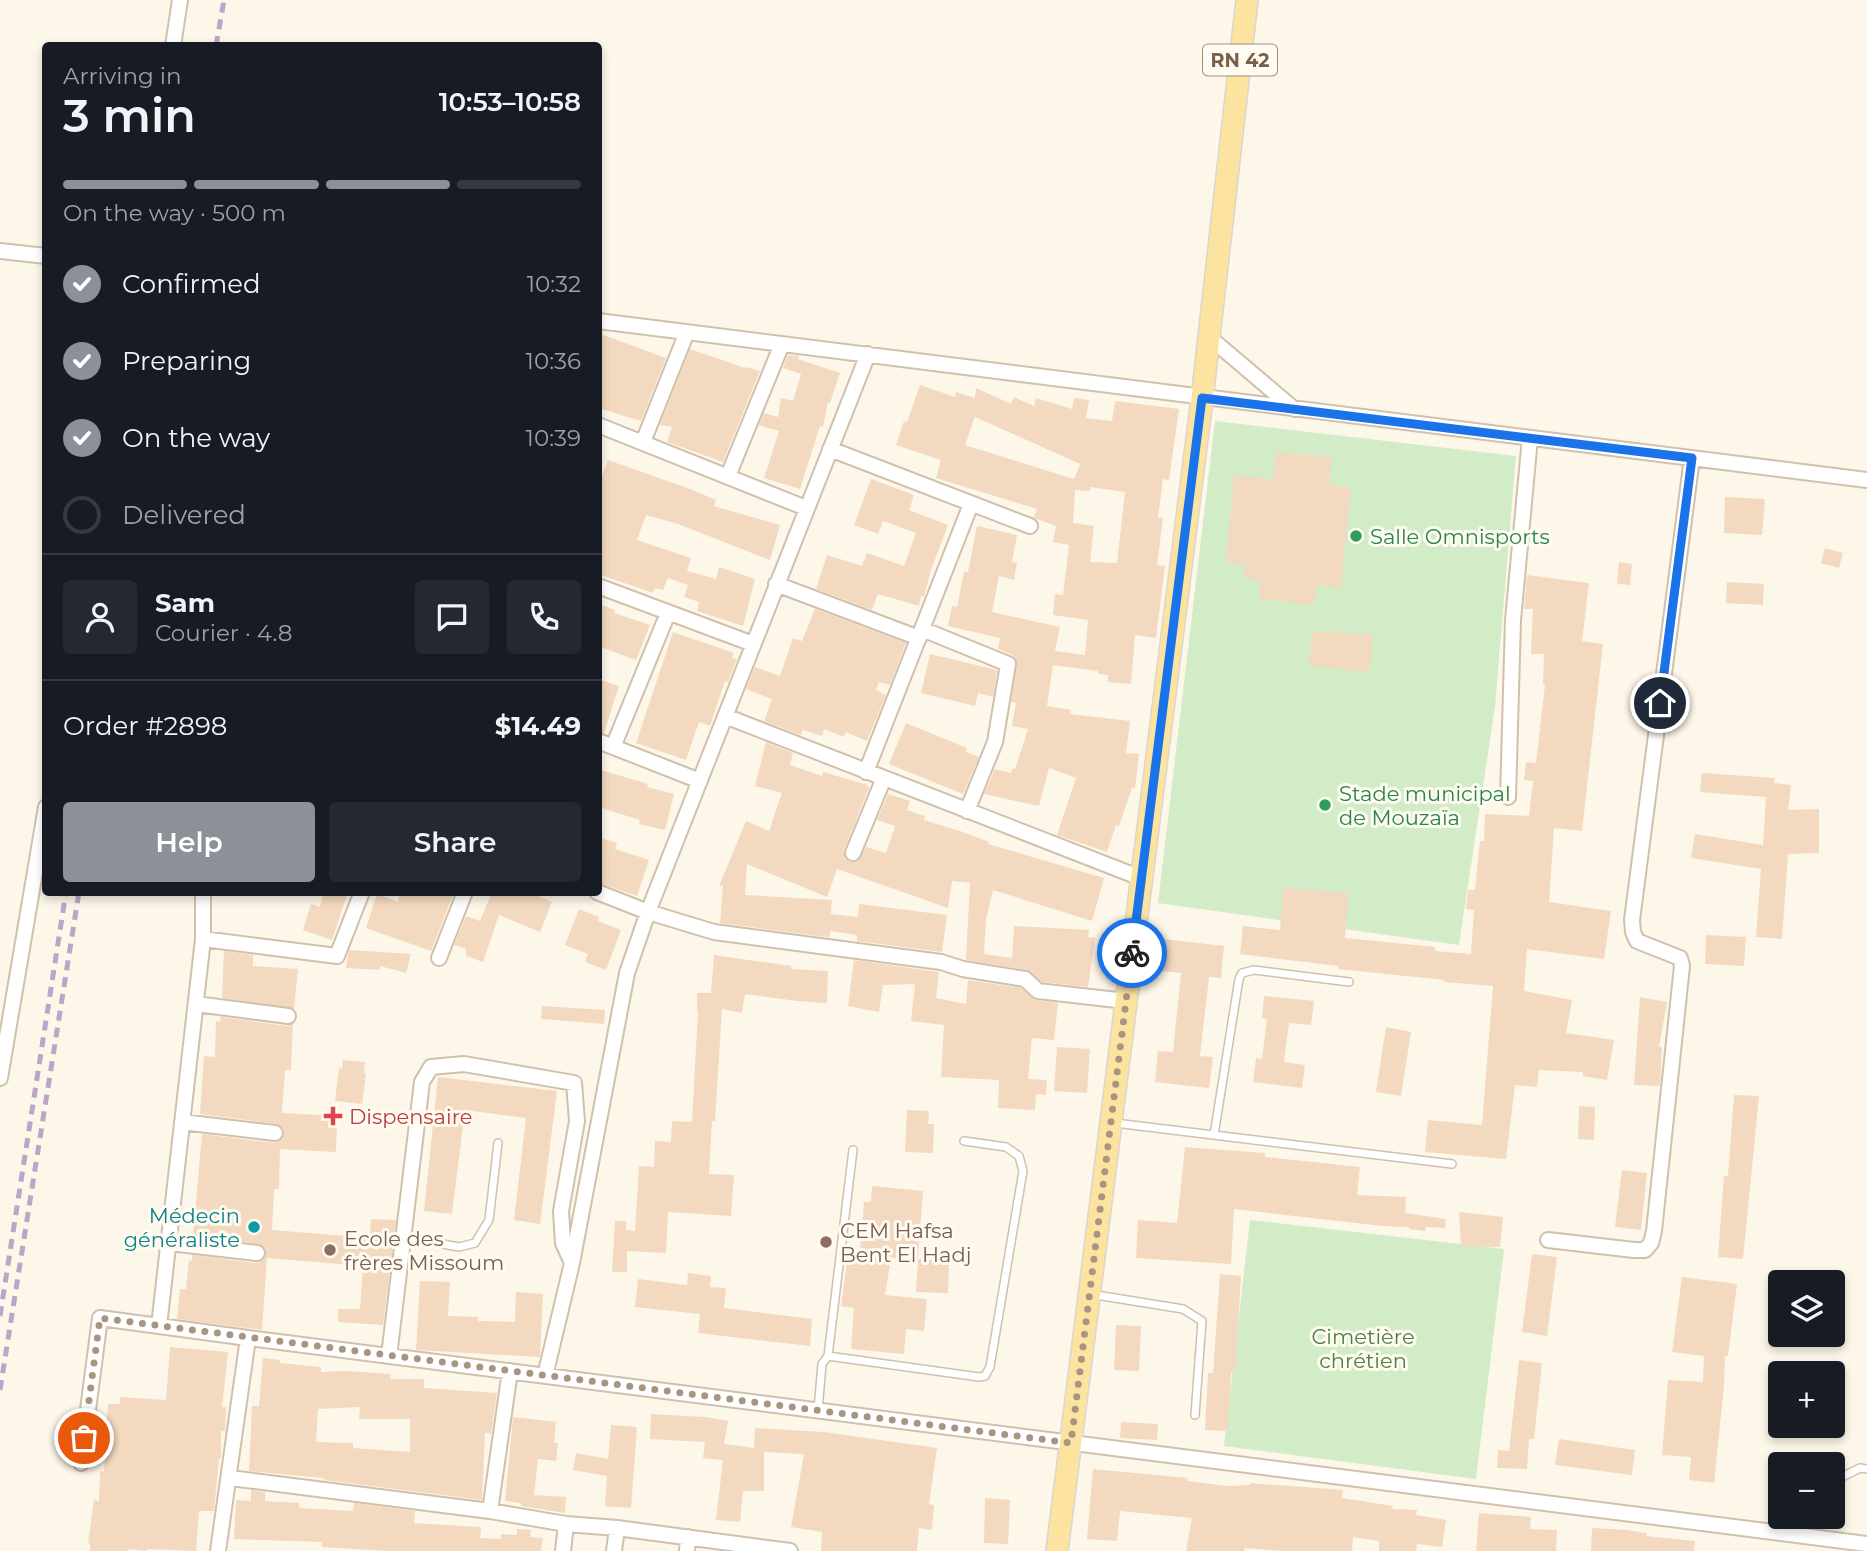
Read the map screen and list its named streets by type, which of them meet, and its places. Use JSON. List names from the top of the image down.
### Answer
{
  "streets": {
    "main road": ["RN 42"]
  },
  "parks": ["Cimetière chrétien"],
  "places": {
    "other": [
      "Salle Omnisports",
      "Stade municipal de Mouzaïa",
      "Médecin généraliste",
      "CEM Hafsa Bent El Hadj",
      "Ecole des frères Missoum"
    ],
    "health": ["Dispensaire"]
  },
  "page": {
    "heading": ["3 min", "Arriving in", "10:53–10:58"],
    "panel": [
      "Sam",
      "Courier · 4.8",
      "Order #2898",
      "$14.49"
    ],
    "bar": "On the way · 500 m",
    "list": [
      ["Confirmed", "10:32"],
      ["Preparing", "10:36"],
      ["On the way", "10:39"],
      "Delivered"
    ],
    "buttons": ["Help", "Share"],
    "map_buttons": ["+", "−"]
  }
}
